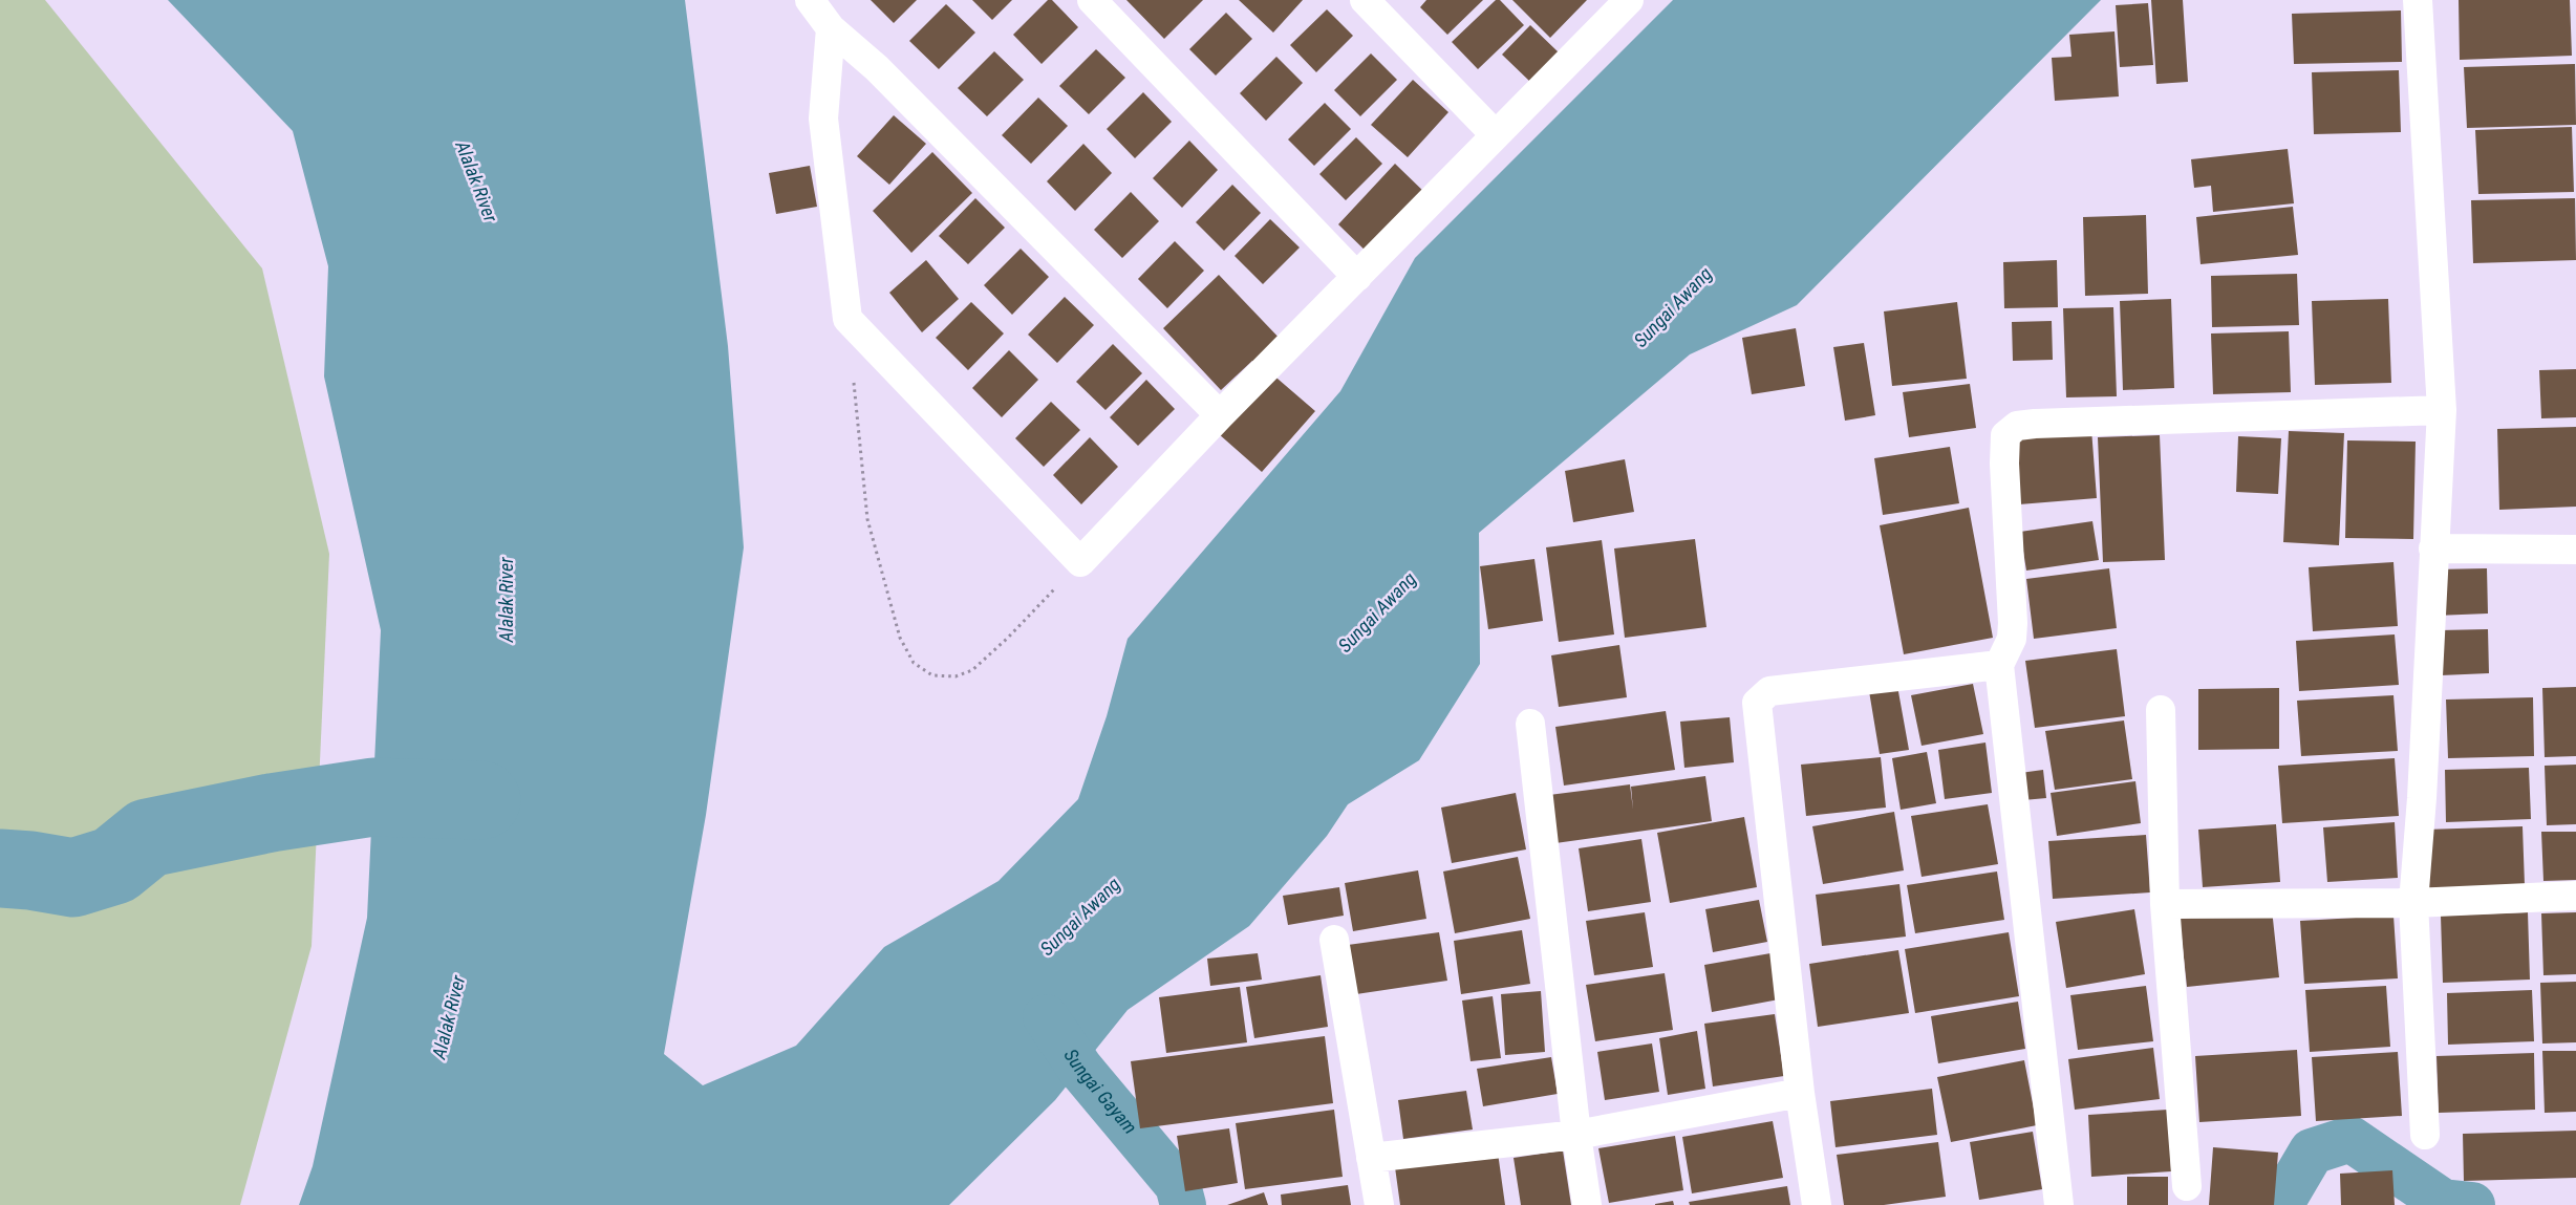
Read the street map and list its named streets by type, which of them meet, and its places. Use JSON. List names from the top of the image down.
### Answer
{
  "water": ["Alalak River", "Sungai Awang", "Sungai Gayam"]
}
